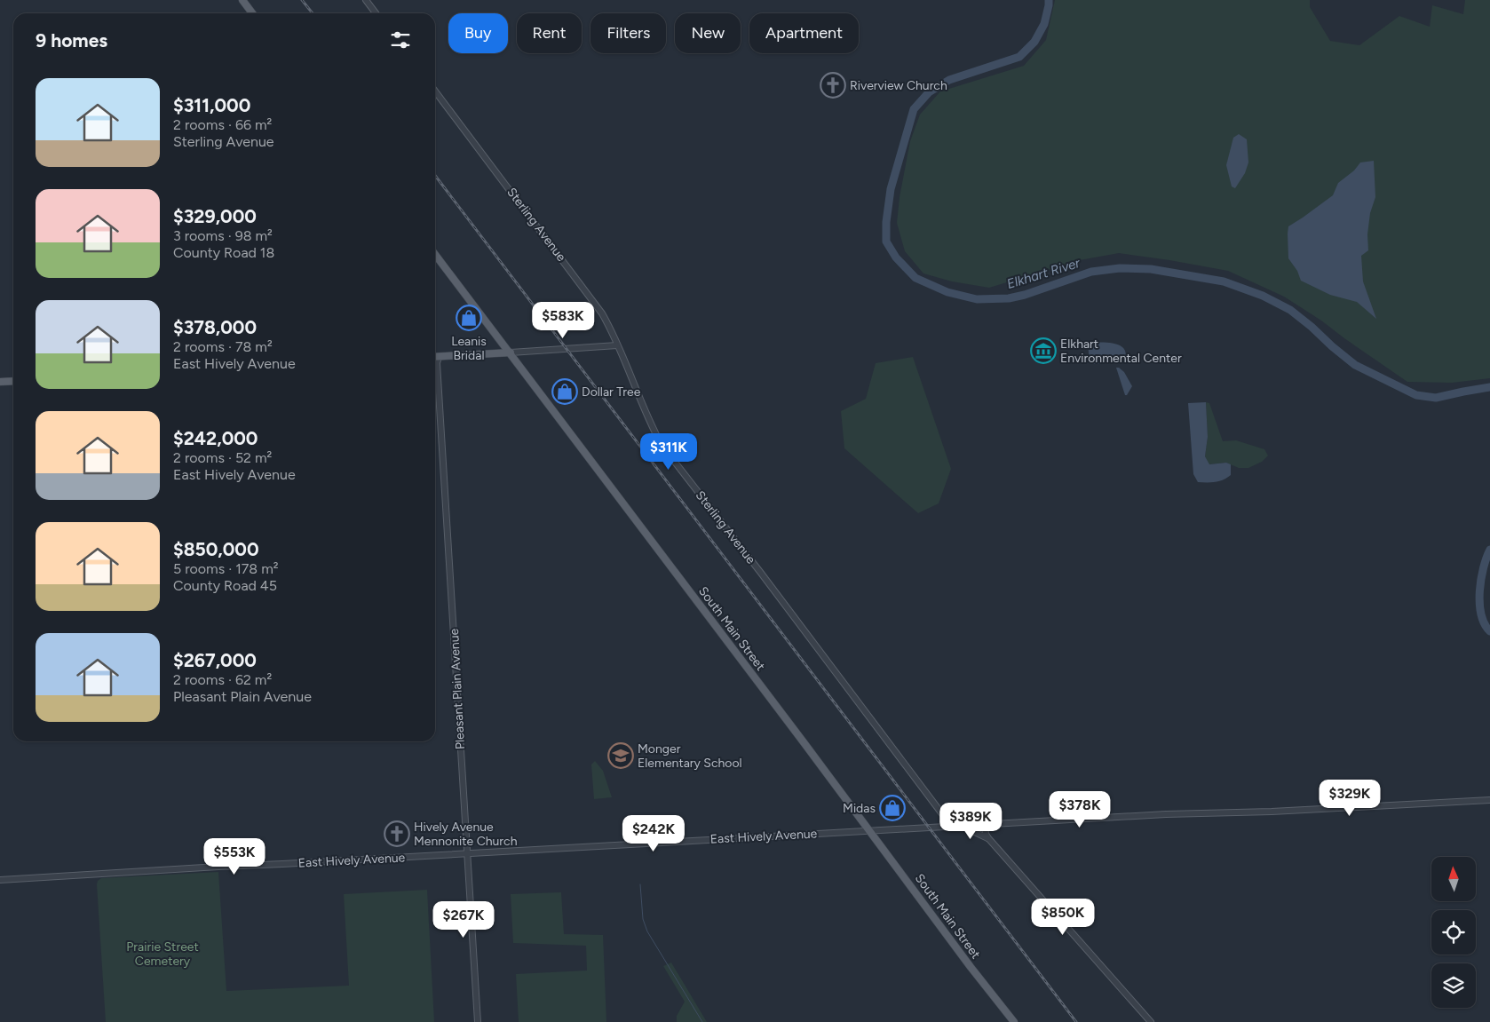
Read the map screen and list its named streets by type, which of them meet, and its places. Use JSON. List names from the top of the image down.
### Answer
{
  "streets": {
    "main road": ["South Main Street"],
    "street": ["Sterling Avenue", "Pleasant Plain Avenue", "East Hively Avenue"]
  },
  "crossings": [
    ["Sterling Avenue", "East Hively Avenue"],
    ["South Main Street", "East Hively Avenue"],
    ["Pleasant Plain Avenue", "East Hively Avenue"]
  ],
  "water": ["Elkhart River"],
  "parks": ["Prairie Street Cemetery"],
  "places": {
    "church": ["Riverview Church", "Hively Avenue Mennonite Church"],
    "shop": ["Leanis Bridal", "Dollar Tree", "Midas"],
    "museum": ["Elkhart Environmental Center"],
    "school or university": ["Monger Elementary School"]
  },
  "north": "top",
  "page": {
    "chip": [
      "Buy",
      "Rent",
      "Filters",
      "New",
      "Apartment"
    ],
    "heading": "9 homes",
    "list": [
      {
        "name": "$311,000",
        "note": "2 rooms · 66 m² · Sterling Avenue"
      },
      {
        "name": "$329,000",
        "note": "3 rooms · 98 m² · County Road 18"
      },
      {
        "name": "$378,000",
        "note": "2 rooms · 78 m² · East Hively Avenue"
      },
      {
        "name": "$242,000",
        "note": "2 rooms · 52 m² · East Hively Avenue"
      },
      {
        "name": "$850,000",
        "note": "5 rooms · 178 m² · County Road 45"
      },
      {
        "name": "$267,000",
        "note": "2 rooms · 62 m² · Pleasant Plain Avenue"
      }
    ],
    "price": [
      "$583K",
      "$311K",
      "$329K",
      "$378K",
      "$389K",
      "$242K",
      "$553K",
      "$850K",
      "$267K"
    ]
  }
}
